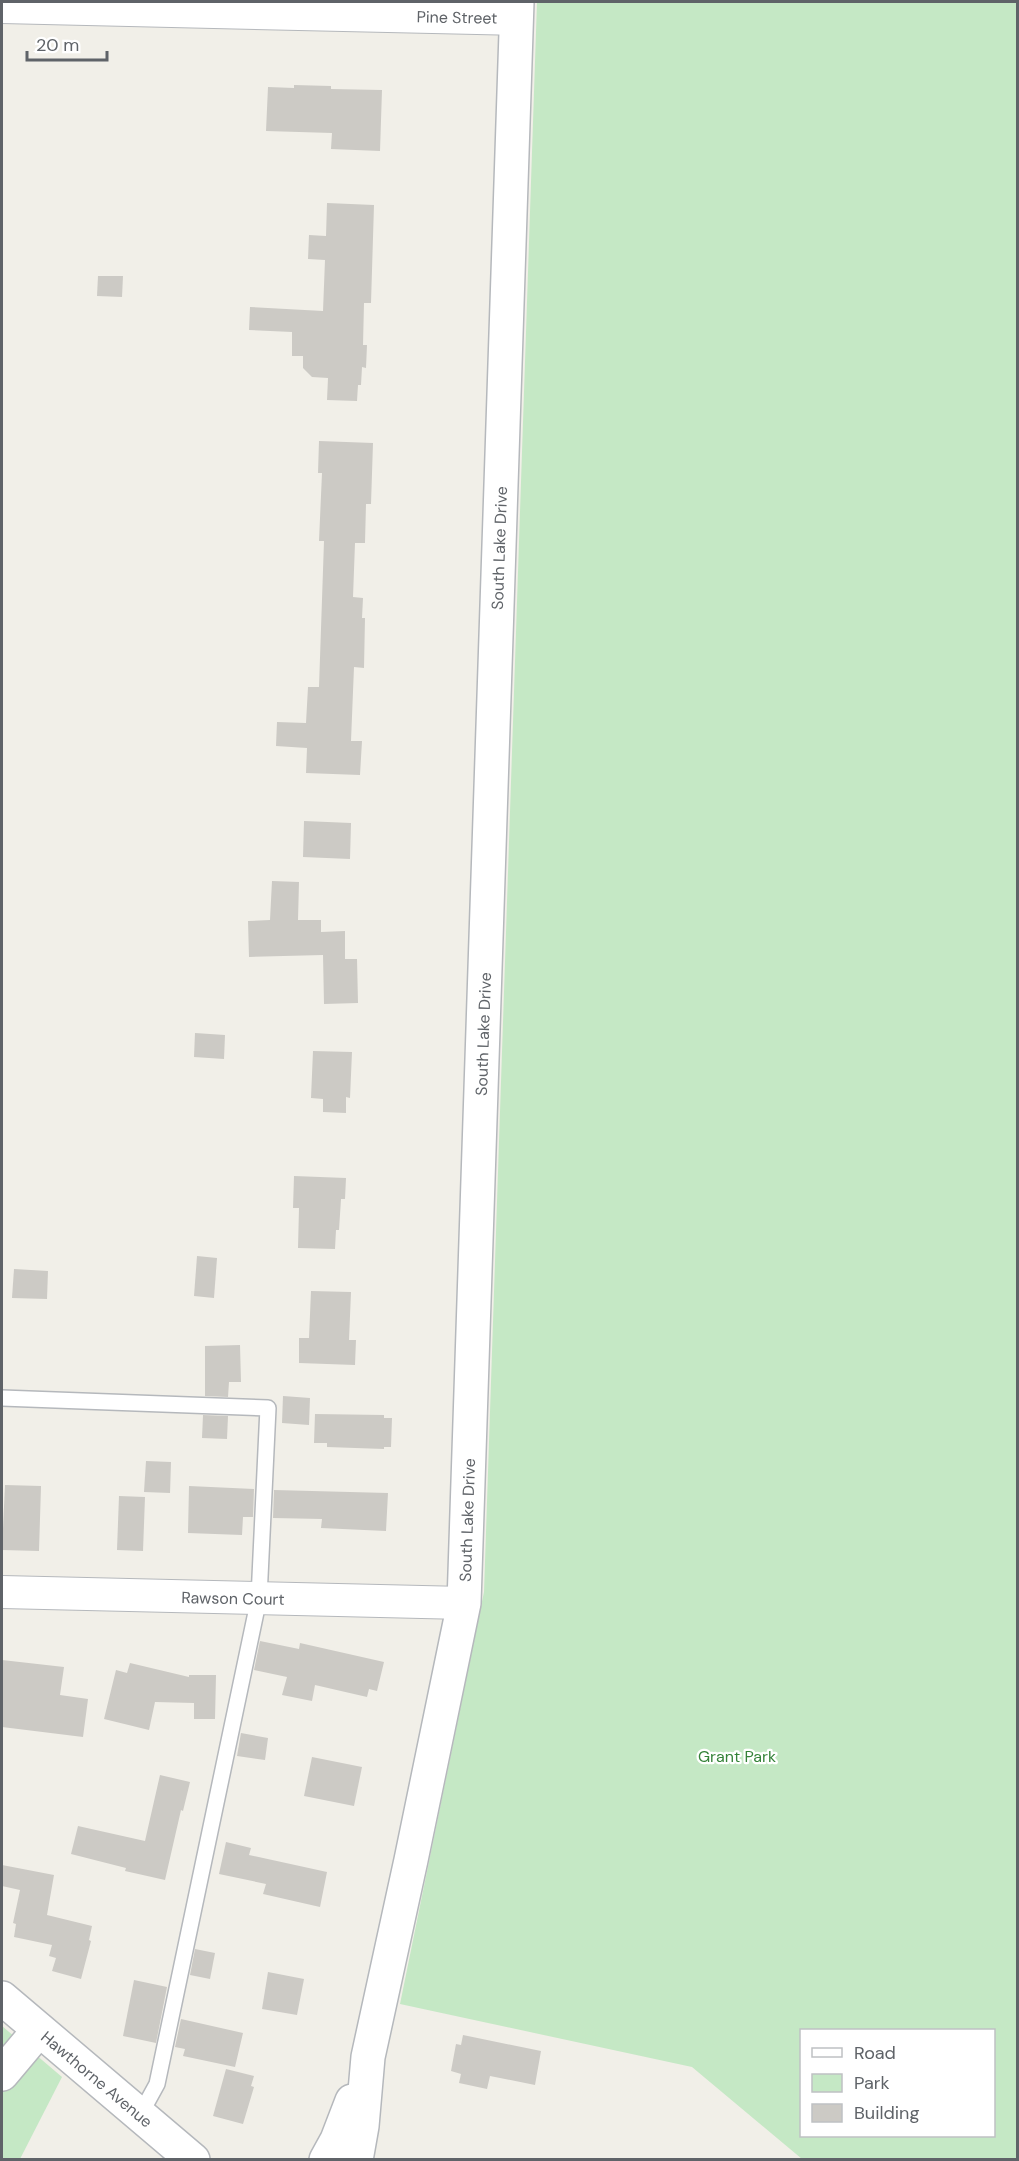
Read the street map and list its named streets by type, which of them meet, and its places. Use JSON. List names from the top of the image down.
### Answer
{
  "streets": {
    "street": [
      "Pine Street",
      "South Lake Drive",
      "Rawson Court",
      "Hawthorne Avenue"
    ]
  },
  "crossings": [
    ["Pine Street", "South Lake Drive"],
    ["South Lake Drive", "Rawson Court"]
  ],
  "parks": ["Grant Park"],
  "legend": ["Road", "Park", "Building"],
  "scale_bar": "20 m"
}
